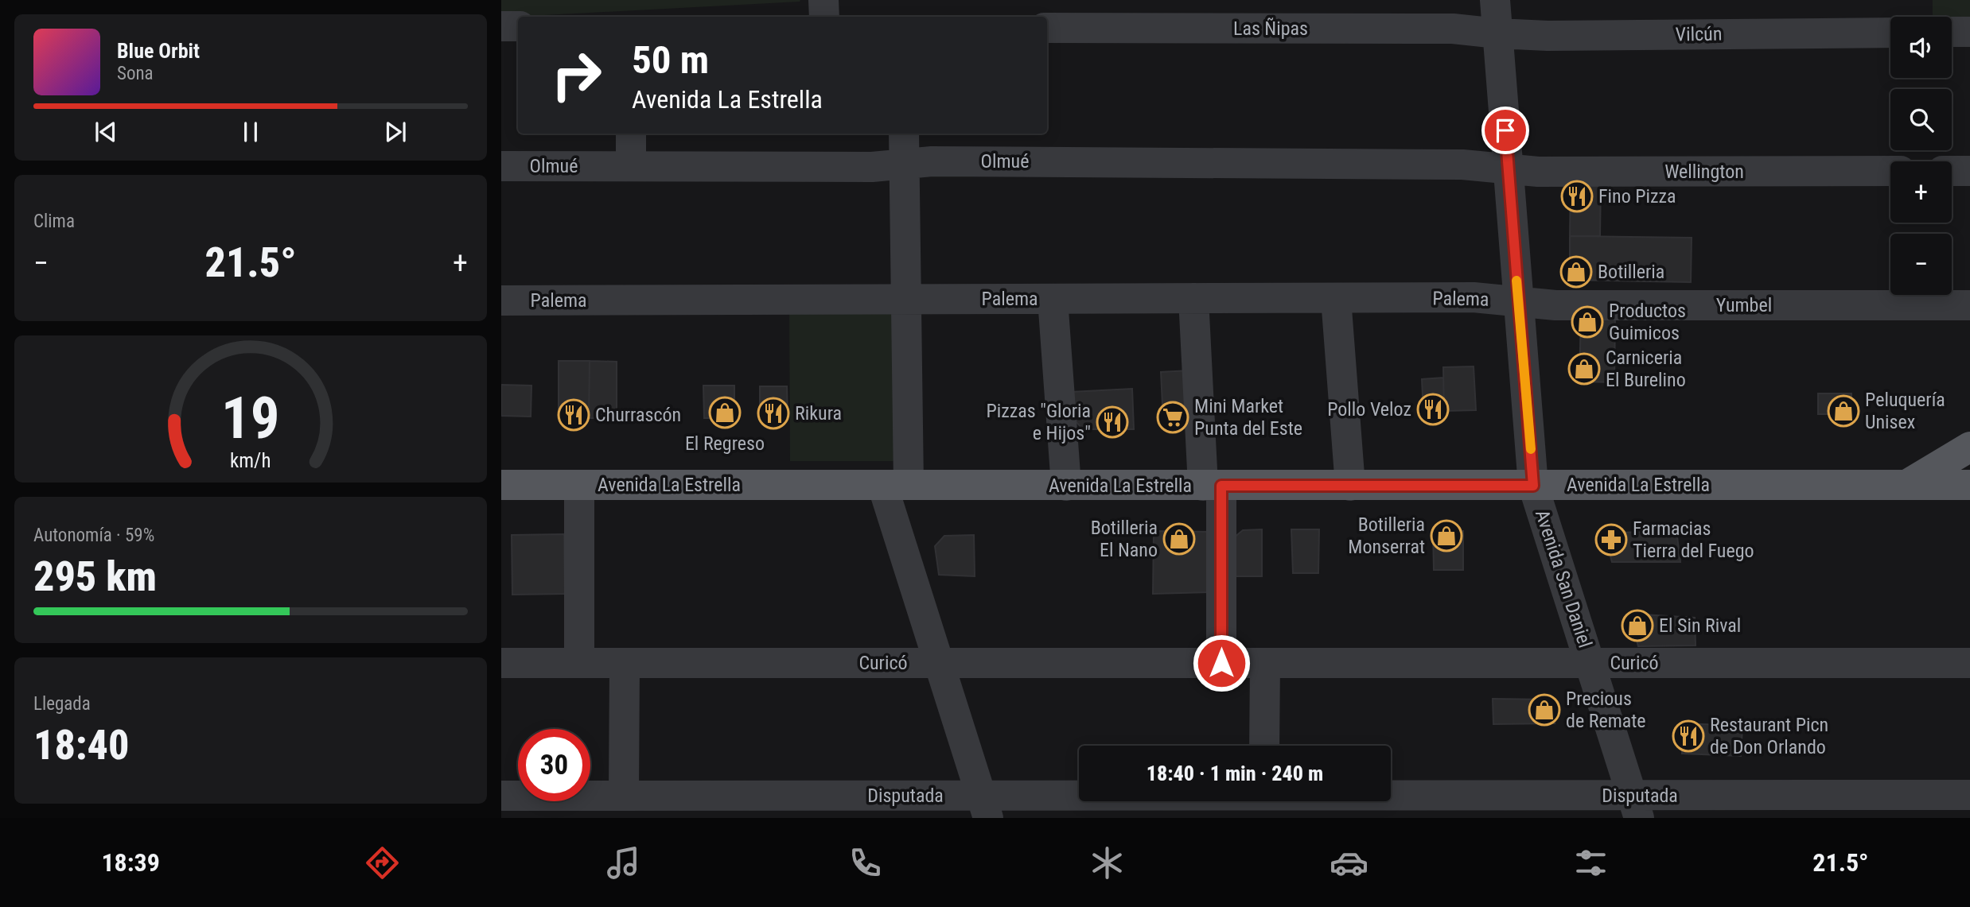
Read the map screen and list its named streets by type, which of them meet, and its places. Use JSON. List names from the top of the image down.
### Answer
{
  "streets": {
    "main road": ["Avenida La Estrella"],
    "street": [
      "Las Ñipas",
      "Vilcún",
      "Olmué",
      "Wellington",
      "Palema",
      "Yumbel",
      "Avenida San Daniel",
      "Curicó",
      "Disputada"
    ]
  },
  "crossings": [
    ["Las Ñipas", "Vilcún"],
    ["Las Ñipas", "Avenida San Daniel"],
    ["Vilcún", "Avenida San Daniel"],
    ["Olmué", "Wellington"],
    ["Olmué", "Avenida San Daniel"],
    ["Wellington", "Avenida San Daniel"],
    ["Palema", "Yumbel"],
    ["Palema", "Avenida San Daniel"],
    ["Yumbel", "Avenida San Daniel"],
    ["Avenida La Estrella", "Avenida San Daniel"],
    ["Avenida San Daniel", "Curicó"],
    ["Avenida San Daniel", "Disputada"]
  ],
  "places": {
    "restaurant": [
      "Fino Pizza",
      "Pollo Veloz",
      "Rikura",
      "Churrascón",
      "Pizzas \"Gloria e Hijos\"",
      "Restaurant Picn de Don Orlando"
    ],
    "shop": [
      "Botilleria",
      "Productos Guimicos",
      "Carniceria El Burelino",
      "Peluquería Unisex",
      "El Regreso",
      "Botilleria Monserrat",
      "Botilleria El Nano",
      "El Sin Rival",
      "Precious de Remate"
    ],
    "supermarket": ["Mini Market Punta del Este"],
    "pharmacy": ["Farmacias Tierra del Fuego"]
  },
  "page": {
    "map_buttons": ["+", "−"],
    "turn": ["50 m", "Avenida La Estrella"],
    "song": ["Blue Orbit", "Sona"],
    "tile": [
      "Clima",
      ["Autonomía · 59%", "295 km"],
      ["Llegada", "18:40"]
    ],
    "heat": ["−", "21.5°", "+"],
    "limit": "30",
    "trip": "18:40 · 1 min · 240 m",
    "tabs": ["18:39", "21.5°"],
    "gauge": ["19", "km/h"]
  }
}
